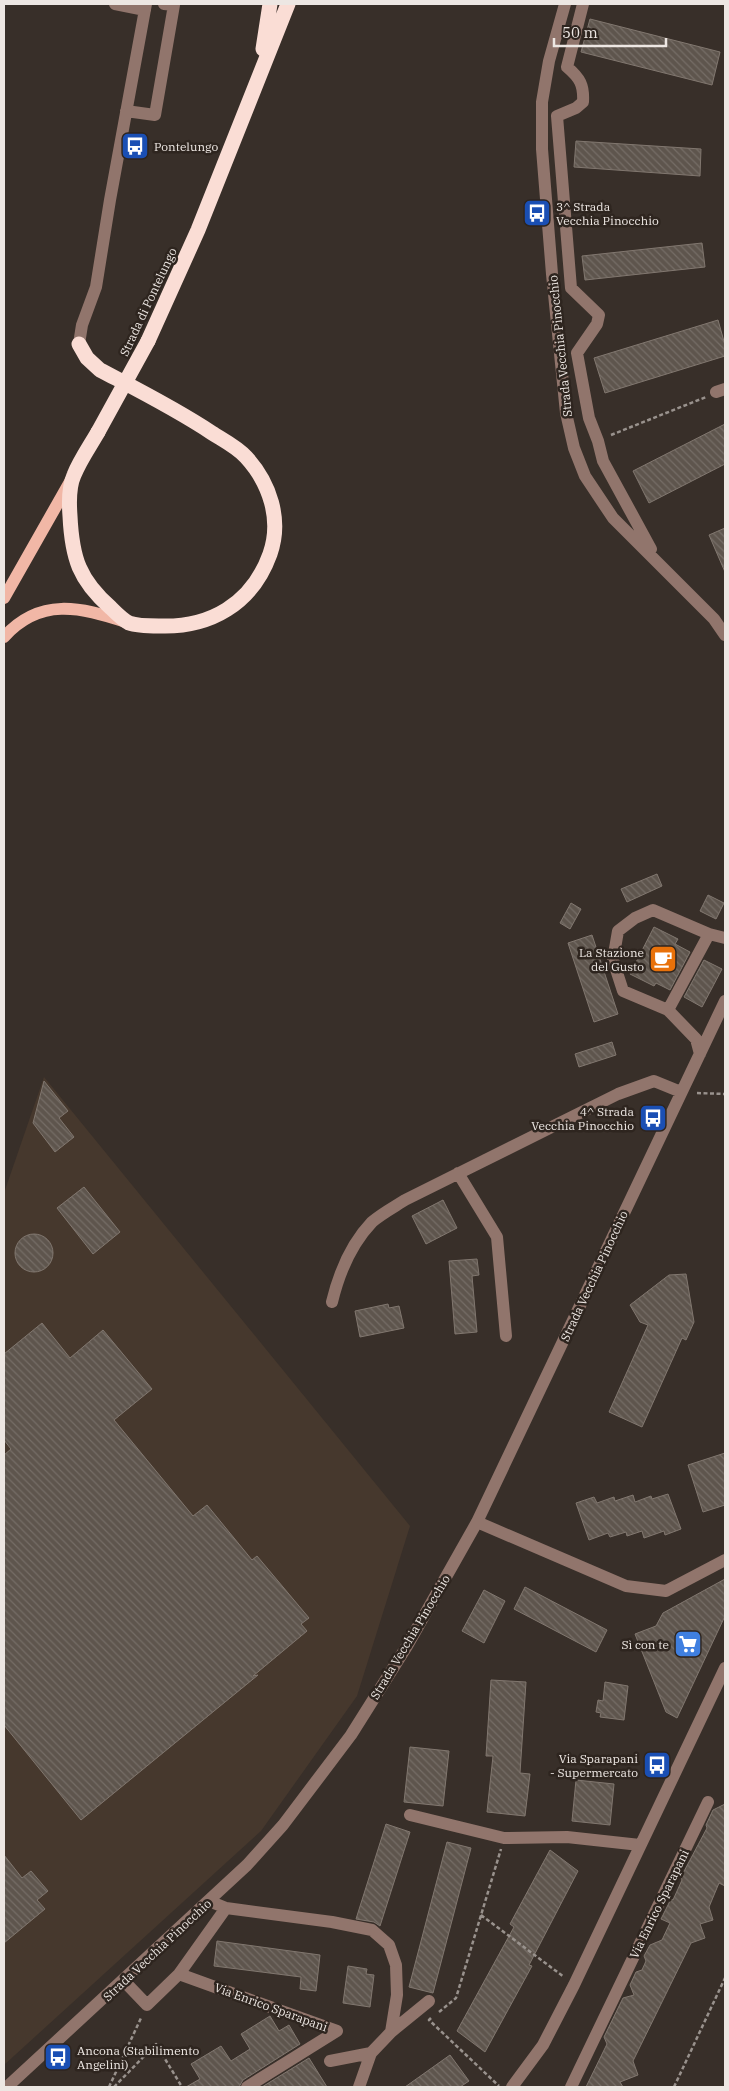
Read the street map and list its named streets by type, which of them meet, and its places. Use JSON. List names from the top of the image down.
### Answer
{
  "streets": {
    "highway": ["Strada di Pontelungo"],
    "street": ["Strada Vecchia Pinocchio", "Via Enrico Sparapani"]
  },
  "places": {
    "bus stop": [
      "Pontelungo",
      "3^ Strada Vecchia Pinocchio",
      "4^ Strada Vecchia Pinocchio",
      "Via Sparapani - Supermercato",
      "Ancona (Stabilimento Angelini)"
    ],
    "cafe": ["La Stazione del Gusto"],
    "supermarket": ["Sì con te"]
  },
  "scale_bar": "50 m"
}
